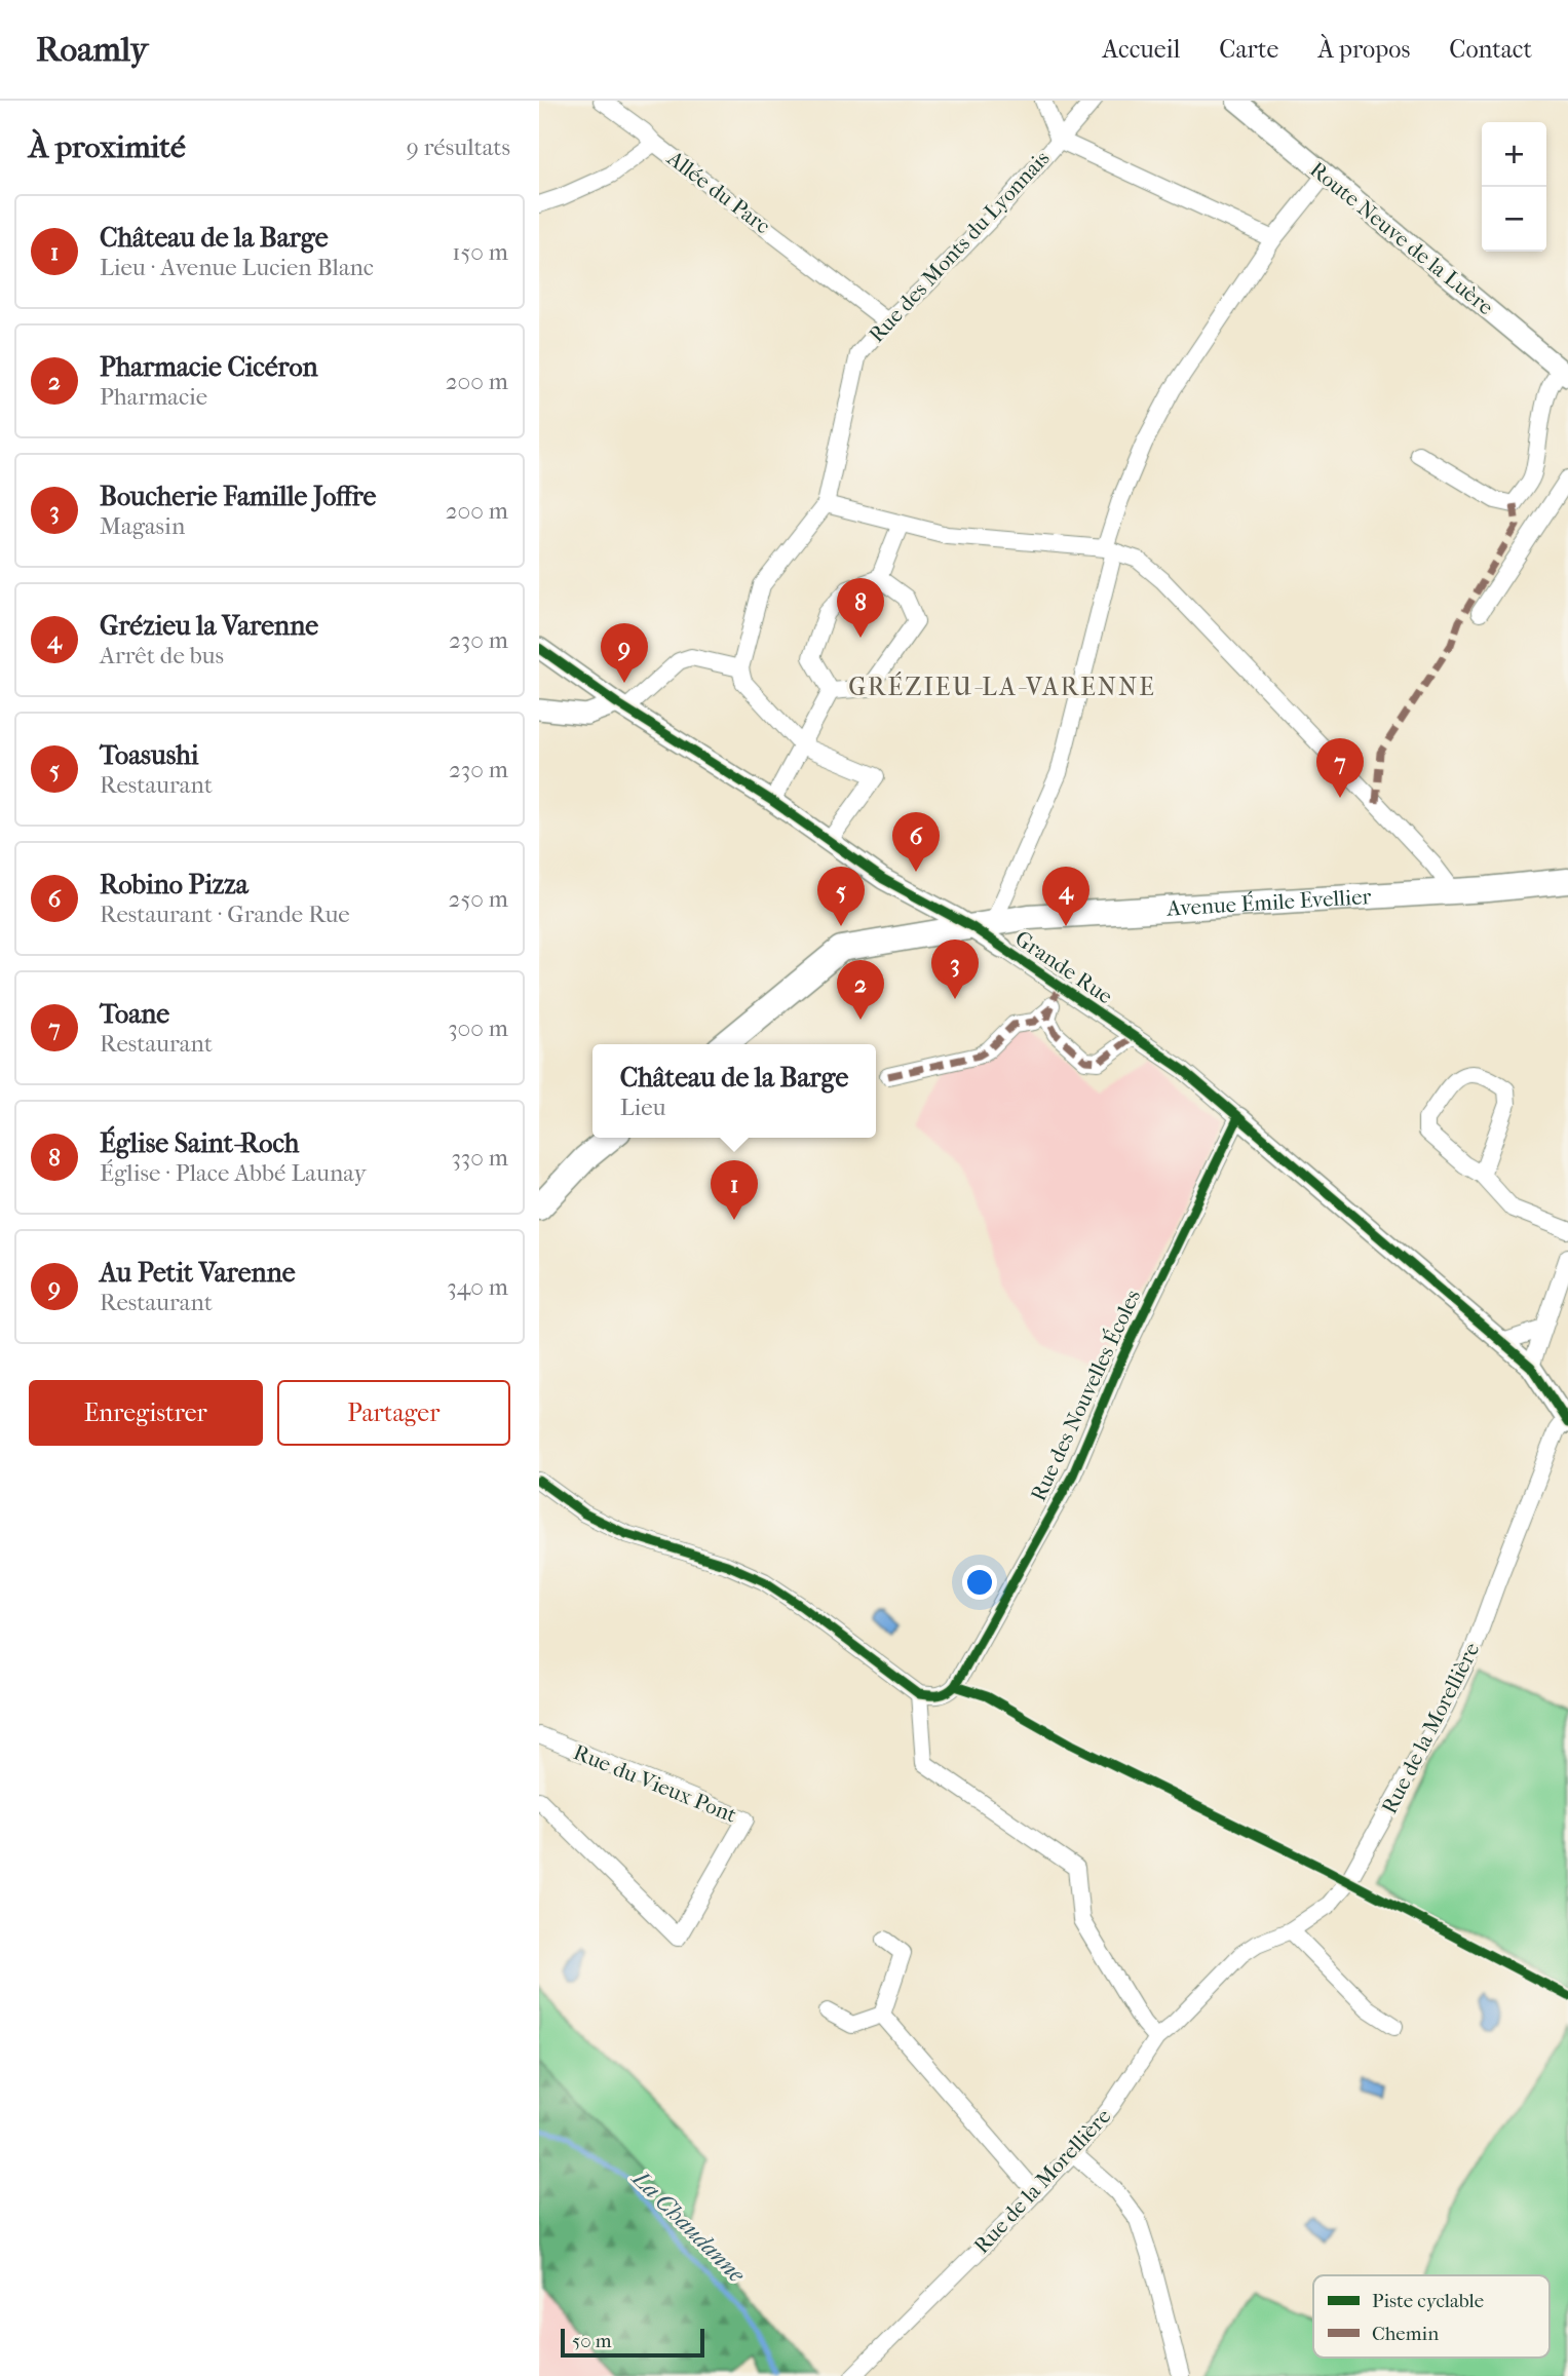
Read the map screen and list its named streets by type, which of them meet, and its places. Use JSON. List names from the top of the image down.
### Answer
{
  "streets": {
    "main road": ["Avenue Émile Evellier"],
    "street": [
      "Allée du Parc",
      "Route Neuve de la Luère",
      "Rue des Monts du Lyonnais",
      "Grande Rue",
      "Rue des Nouvelles Écoles",
      "Rue de la Morellière",
      "Rue du Vieux Pont"
    ]
  },
  "crossings": [
    ["Allée du Parc", "Rue des Monts du Lyonnais"],
    ["Avenue Émile Evellier", "Grande Rue"],
    ["Grande Rue", "Rue des Nouvelles Écoles"],
    ["Grande Rue", "Rue de la Morellière"]
  ],
  "districts": ["GRÉZIEU-LA-VARENNE"],
  "water": ["La Chaudanne"],
  "legend": ["Piste cyclable", "Chemin"],
  "scale_bar": "50 m",
  "page": {
    "header": "Roamly",
    "nav": [
      "Accueil",
      "Carte",
      "À propos",
      "Contact"
    ],
    "heading": ["À proximité", "9 résultats"],
    "map_buttons": ["+", "−"],
    "list": [
      {
        "mark": "1",
        "name": "Château de la Barge",
        "note": "Lieu · Avenue Lucien Blanc",
        "value": "150 m"
      },
      {
        "mark": "2",
        "name": "Pharmacie Cicéron",
        "note": "Pharmacie",
        "value": "200 m"
      },
      {
        "mark": "3",
        "name": "Boucherie Famille Joffre",
        "note": "Magasin",
        "value": "200 m"
      },
      {
        "mark": "4",
        "name": "Grézieu la Varenne",
        "note": "Arrêt de bus",
        "value": "230 m"
      },
      {
        "mark": "5",
        "name": "Toasushi",
        "note": "Restaurant",
        "value": "230 m"
      },
      {
        "mark": "6",
        "name": "Robino Pizza",
        "note": "Restaurant · Grande Rue",
        "value": "250 m"
      },
      {
        "mark": "7",
        "name": "Toane",
        "note": "Restaurant",
        "value": "300 m"
      },
      {
        "mark": "8",
        "name": "Église Saint-Roch",
        "note": "Église · Place Abbé Launay",
        "value": "330 m"
      },
      {
        "mark": "9",
        "name": "Au Petit Varenne",
        "note": "Restaurant",
        "value": "340 m"
      }
    ],
    "pins": [
      "8",
      "9",
      "7",
      "6",
      "4",
      "5",
      "3",
      "2",
      "1"
    ],
    "popup": ["Château de la Barge", "Lieu"],
    "buttons": ["Enregistrer", "Partager"],
    "scale": "50 m"
  }
}
